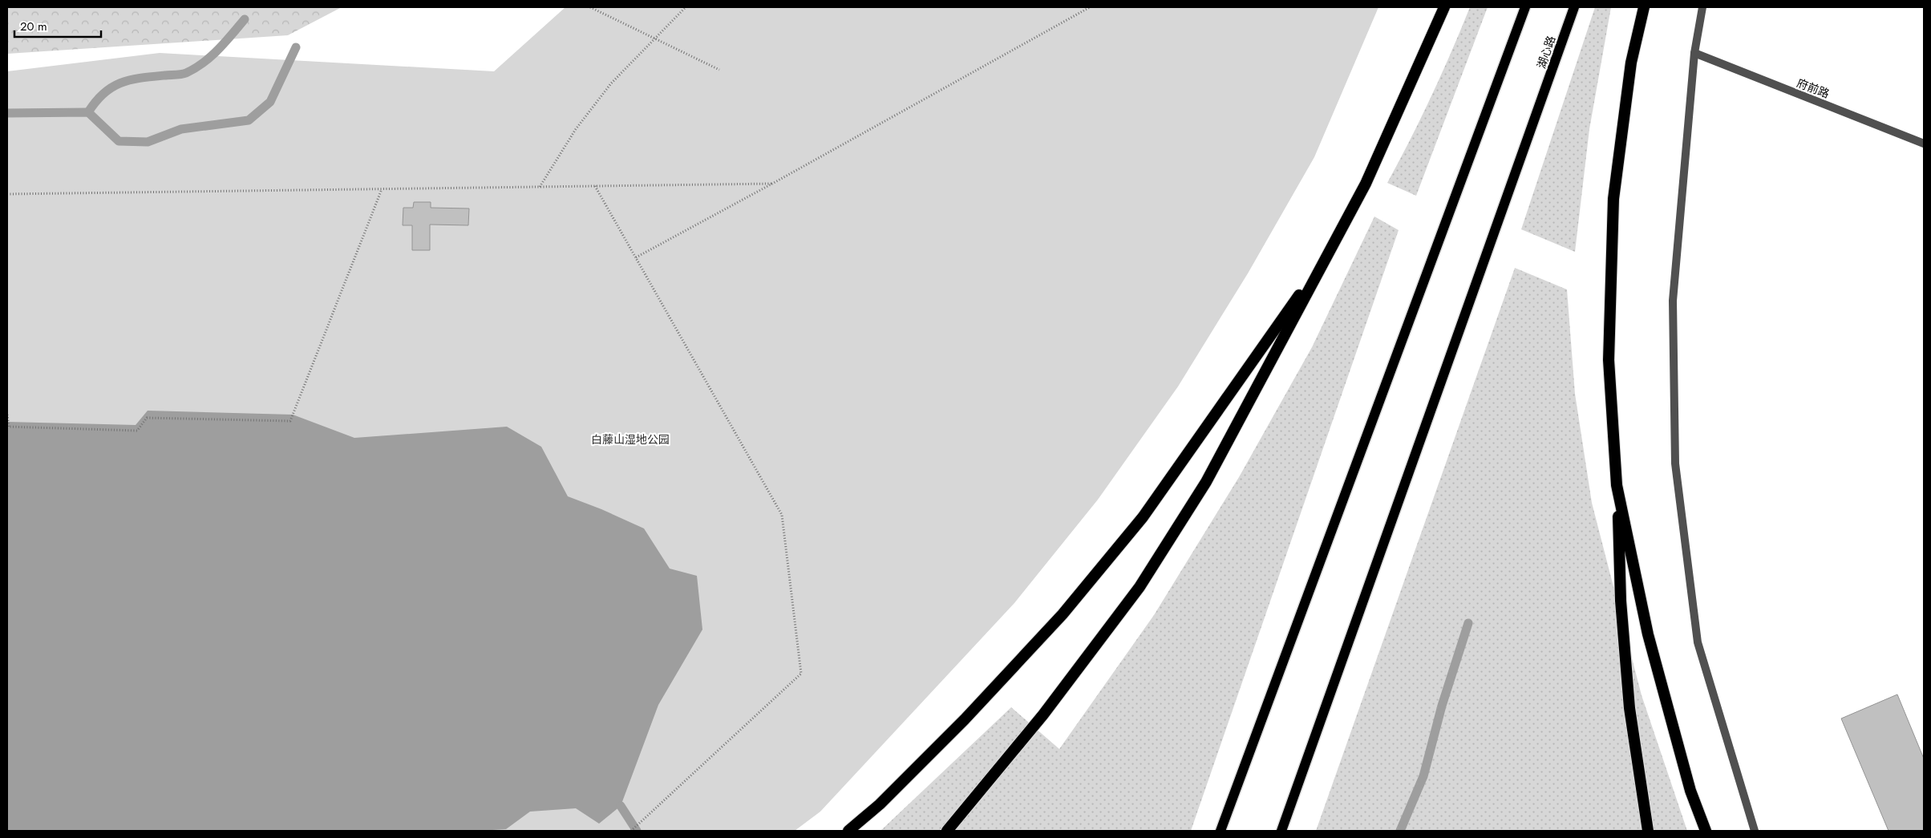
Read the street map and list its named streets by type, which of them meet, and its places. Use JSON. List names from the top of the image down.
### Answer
{
  "streets": {
    "main road": ["湖心路"],
    "street": ["府前路"]
  },
  "parks": ["白藤山湿地公园"],
  "scale_bar": "20 m"
}
